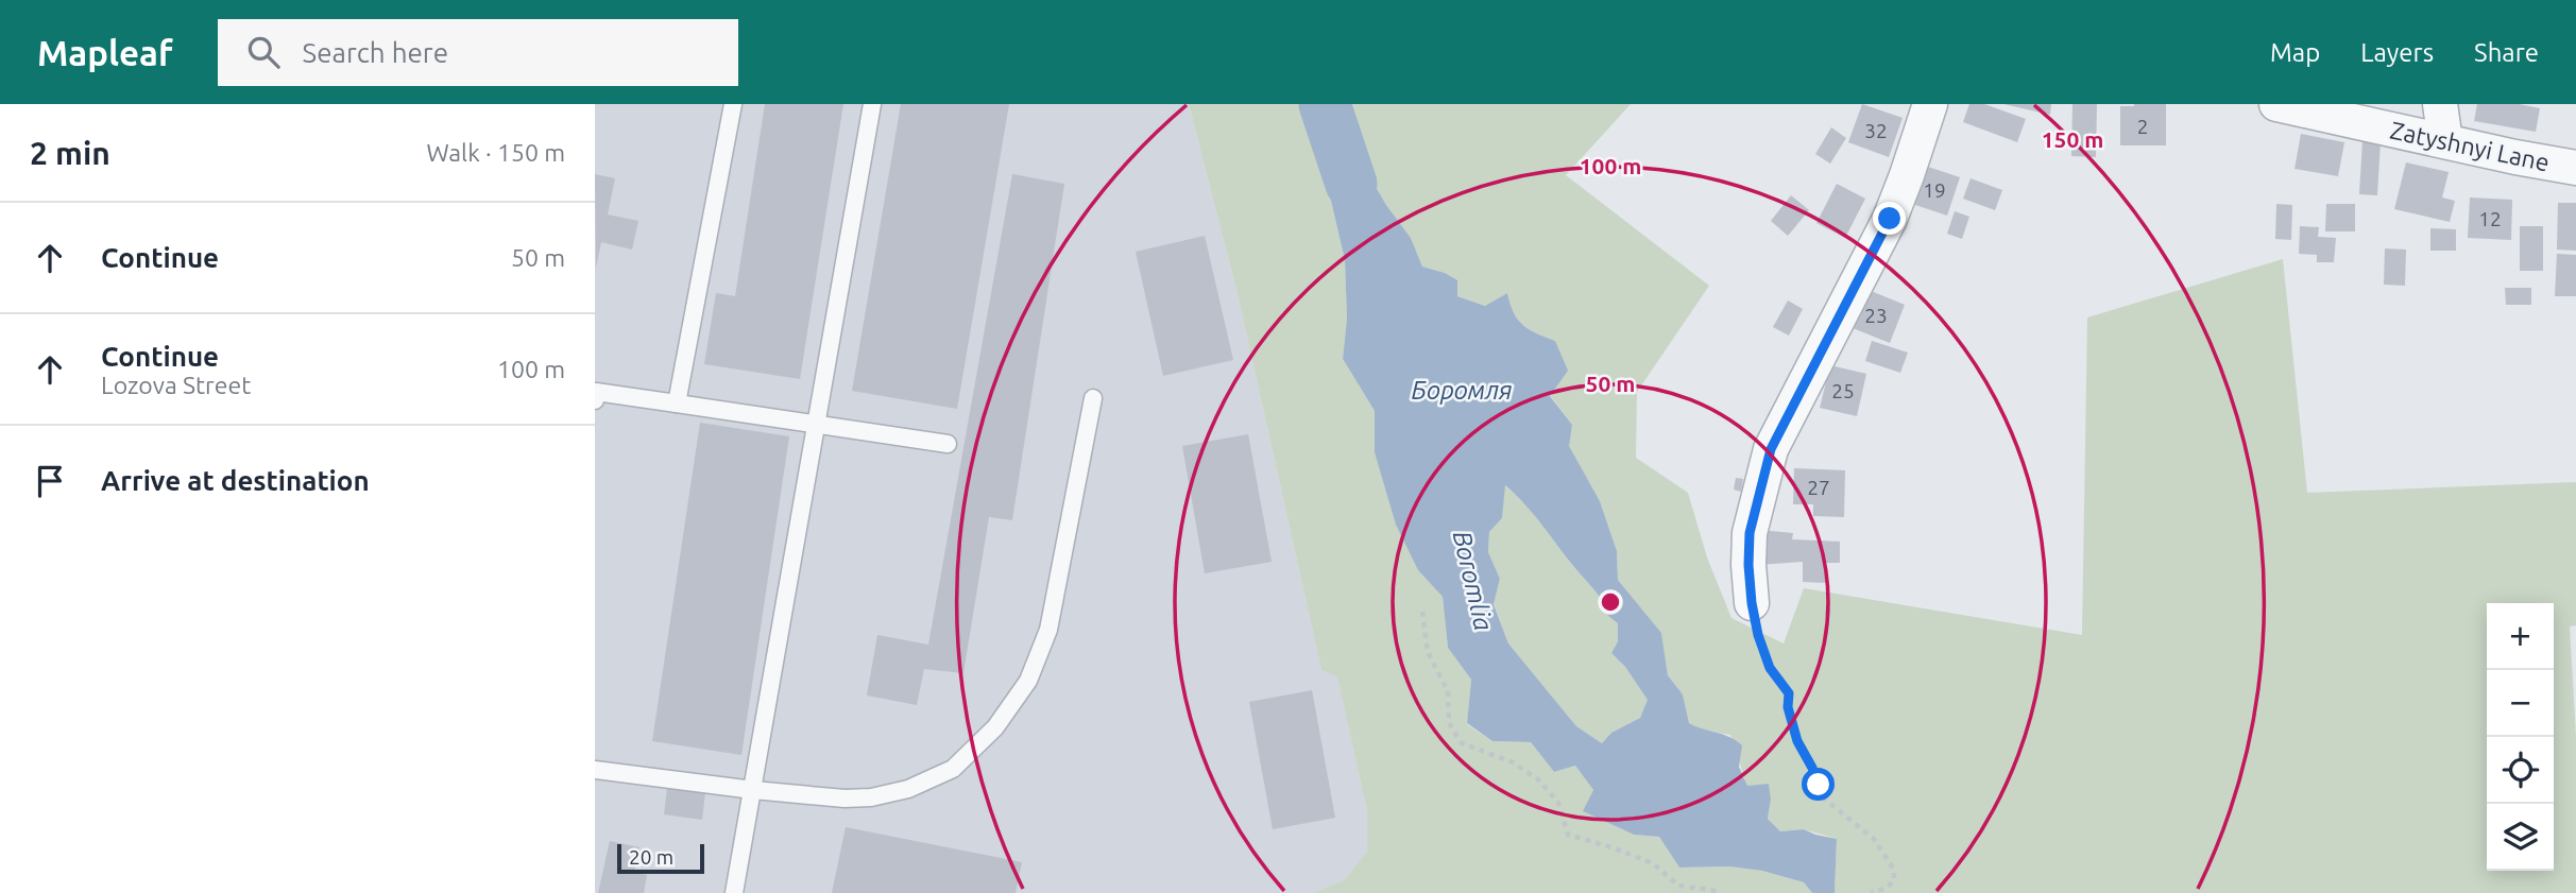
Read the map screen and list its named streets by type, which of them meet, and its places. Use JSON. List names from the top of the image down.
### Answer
{
  "streets": {
    "street": ["Zatyshnyi Lane"]
  },
  "water": ["Боромля", "Boromlia"],
  "house_numbers": [
    "2",
    "32",
    "19",
    "12",
    "23",
    "25",
    "27"
  ],
  "scale_bar": "20 m",
  "page": {
    "header": "Mapleaf",
    "search": "Search here",
    "nav": ["Map", "Layers", "Share"],
    "heading": ["2 min", "Walk · 150 m"],
    "list": [
      ["Continue", "50 m"],
      ["Continue", "Lozova Street", "100 m"],
      "Arrive at destination"
    ],
    "map_buttons": ["+", "−"],
    "scale": "20 m"
  },
  "rings": ["150 m", "100 m", "50 m"]
}
